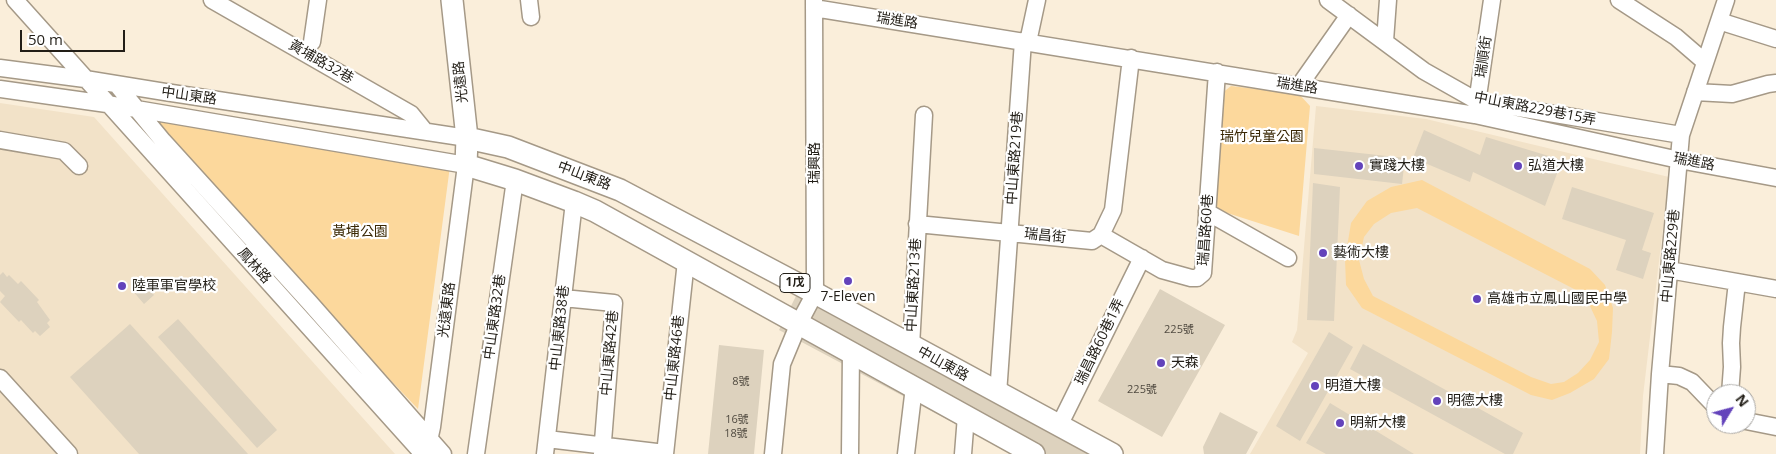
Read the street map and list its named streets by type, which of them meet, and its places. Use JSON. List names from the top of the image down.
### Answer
{
  "streets": {
    "main road": ["光遠路", "中山東路", "1戊"],
    "street": [
      "瑞進路",
      "瑞順街",
      "黃埔路32巷",
      "中山東路229巷15弄",
      "中山東路219巷",
      "瑞興路",
      "瑞昌路60巷",
      "瑞昌街",
      "中山東路229巷",
      "鳳林路",
      "中山東路213巷",
      "光遠東路",
      "中山東路32巷",
      "中山東路38巷",
      "瑞昌路60巷1弄",
      "中山東路42巷",
      "中山東路46巷"
    ]
  },
  "crossings": [
    ["瑞進路", "瑞順街"],
    ["瑞進路", "中山東路229巷15弄"],
    ["瑞進路", "中山東路219巷"],
    ["瑞進路", "瑞興路"],
    ["瑞進路", "瑞昌路60巷"],
    ["瑞進路", "中山東路229巷"],
    ["瑞順街", "中山東路229巷15弄"],
    ["黃埔路32巷", "中山東路"],
    ["光遠路", "中山東路"],
    ["光遠路", "光遠東路"],
    ["中山東路", "中山東路219巷"],
    ["中山東路", "瑞興路"],
    ["中山東路", "鳳林路"],
    ["中山東路", "中山東路213巷"],
    ["中山東路", "光遠東路"],
    ["中山東路", "中山東路32巷"],
    ["中山東路", "中山東路38巷"],
    ["中山東路", "瑞昌路60巷1弄"],
    ["中山東路", "中山東路46巷"],
    ["中山東路229巷15弄", "中山東路229巷"],
    ["中山東路219巷", "瑞昌街"],
    ["瑞昌路60巷", "瑞昌街"],
    ["瑞昌路60巷", "瑞昌路60巷1弄"],
    ["瑞昌街", "中山東路213巷"],
    ["鳳林路", "光遠東路"],
    ["中山東路38巷", "中山東路42巷"]
  ],
  "parks": ["瑞竹兒童公園", "黃埔公園"],
  "places": [
    "實踐大樓",
    "弘道大樓",
    "藝術大樓",
    "7-Eleven",
    "陸軍軍官學校",
    "高雄市立鳳山國民中學",
    "天森",
    "明道大樓",
    "明德大樓",
    "明新大樓"
  ],
  "house_numbers": [
    "225號",
    "8號",
    "225號",
    "16號",
    "18號"
  ],
  "scale_bar": "50 m",
  "north": "top right"
}
